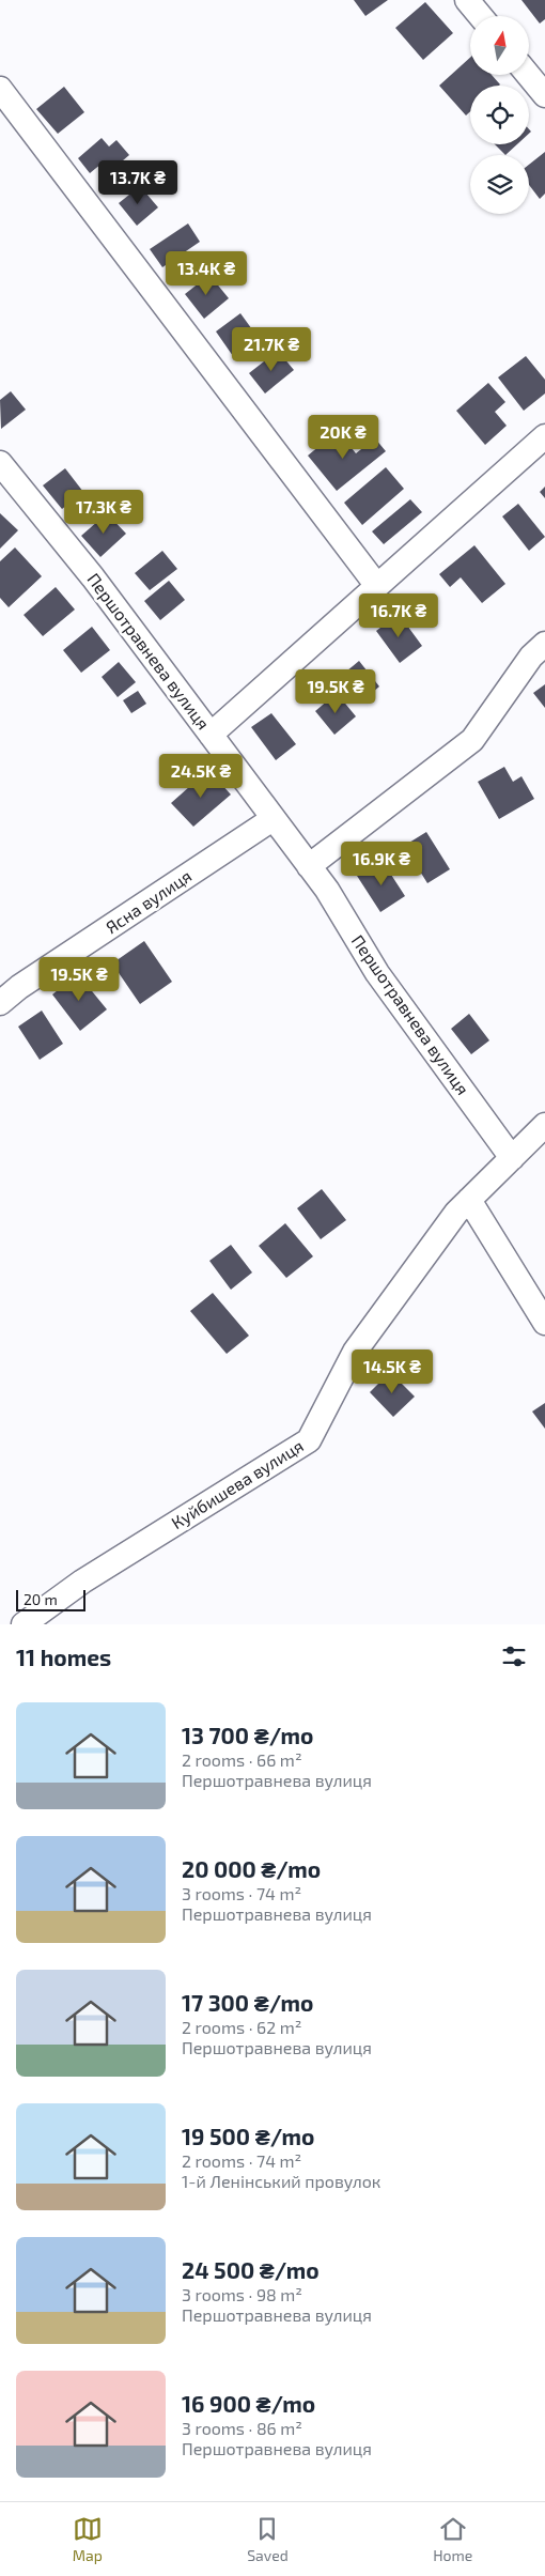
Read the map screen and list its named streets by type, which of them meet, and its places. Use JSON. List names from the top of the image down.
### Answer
{
  "streets": {
    "street": ["Першотравнева вулиця", "Ясна вулиця", "Куйбишева вулиця"]
  },
  "crossings": [
    ["Першотравнева вулиця", "Ясна вулиця"],
    ["Першотравнева вулиця", "Куйбишева вулиця"]
  ],
  "scale_bar": "20 m",
  "north": "top",
  "page": {
    "price": [
      "13.7K ₴",
      "13.4K ₴",
      "21.7K ₴",
      "20K ₴",
      "17.3K ₴",
      "16.7K ₴",
      "19.5K ₴",
      "24.5K ₴",
      "16.9K ₴",
      "19.5K ₴",
      "14.5K ₴"
    ],
    "scale": "20 m",
    "heading": "11 homes",
    "list": [
      {
        "name": "13 700 ₴/mo",
        "note": "2 rooms · 66 m² · Першотравнева вулиця"
      },
      {
        "name": "20 000 ₴/mo",
        "note": "3 rooms · 74 m² · Першотравнева вулиця"
      },
      {
        "name": "17 300 ₴/mo",
        "note": "2 rooms · 62 m² · Першотравнева вулиця"
      },
      {
        "name": "19 500 ₴/mo",
        "note": "2 rooms · 74 m² · 1-й Ленінський провулок"
      },
      {
        "name": "24 500 ₴/mo",
        "note": "3 rooms · 98 m² · Першотравнева вулиця"
      },
      {
        "name": "16 900 ₴/mo",
        "note": "3 rooms · 86 m² · Першотравнева вулиця"
      }
    ],
    "tabs": ["Map", "Saved", "Home"]
  }
}
